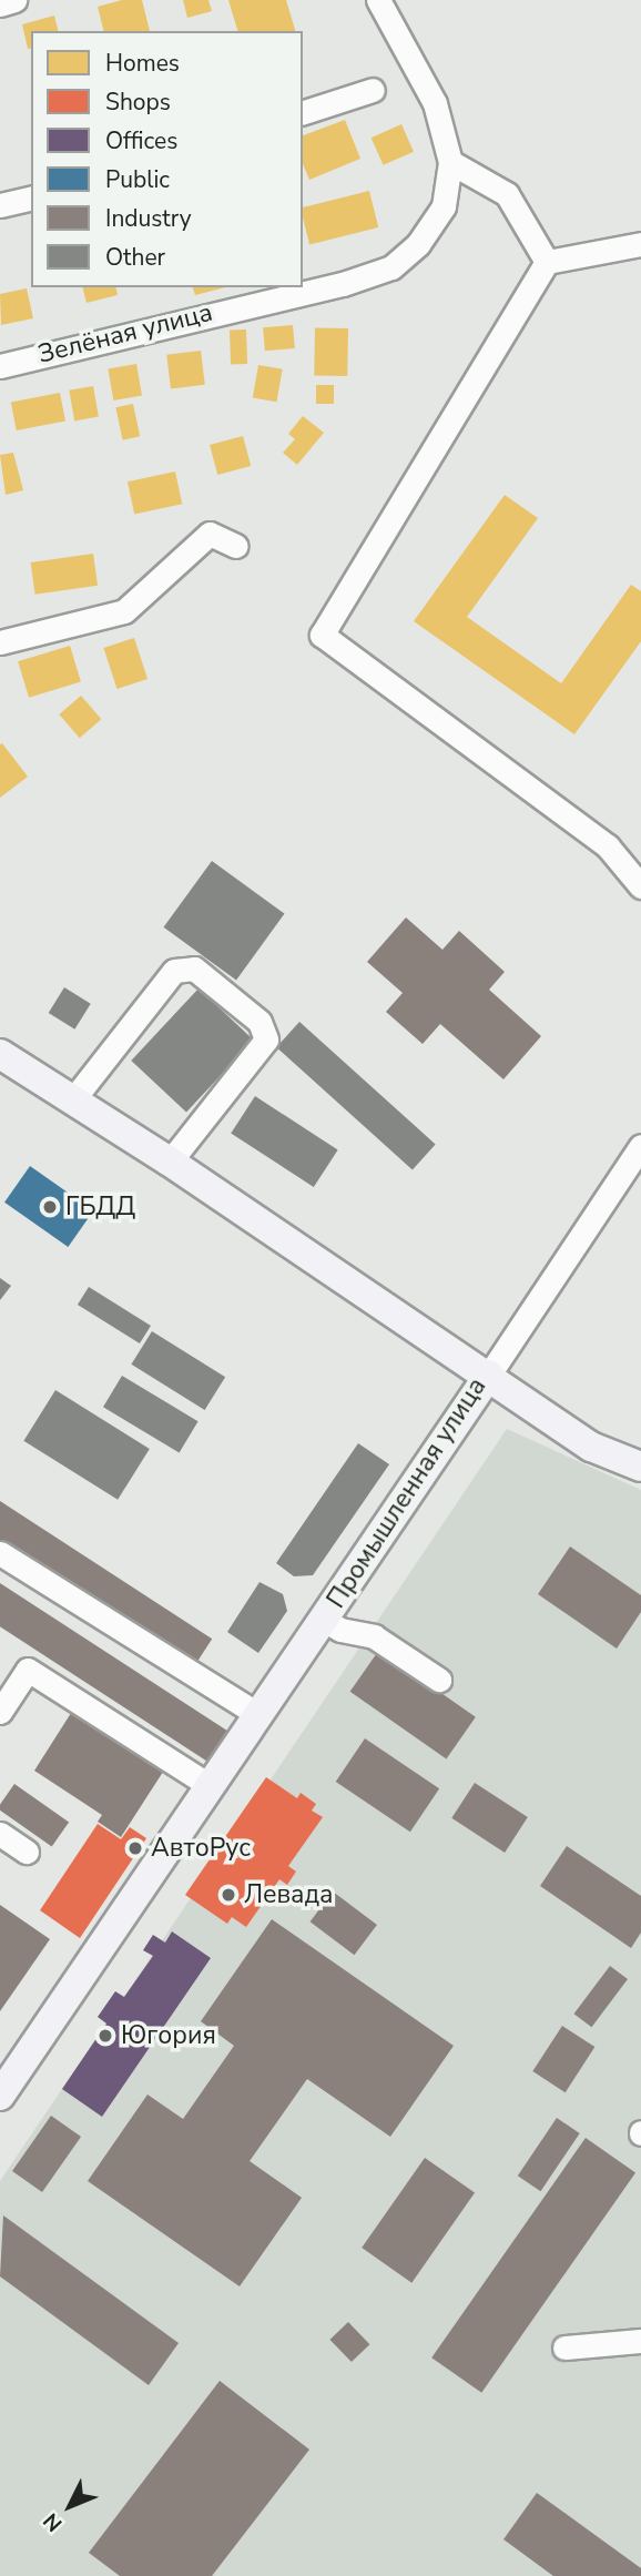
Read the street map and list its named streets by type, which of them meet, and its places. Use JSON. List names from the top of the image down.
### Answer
{
  "streets": {
    "main road": ["Промышленная улица"],
    "street": ["Зелёная улица"]
  },
  "places": [
    "ГБДД",
    "АвтоРус",
    "Левада",
    "Югория"
  ],
  "legend": [
    "Homes",
    "Shops",
    "Offices",
    "Public",
    "Industry",
    "Other"
  ],
  "north": "bottom left"
}
